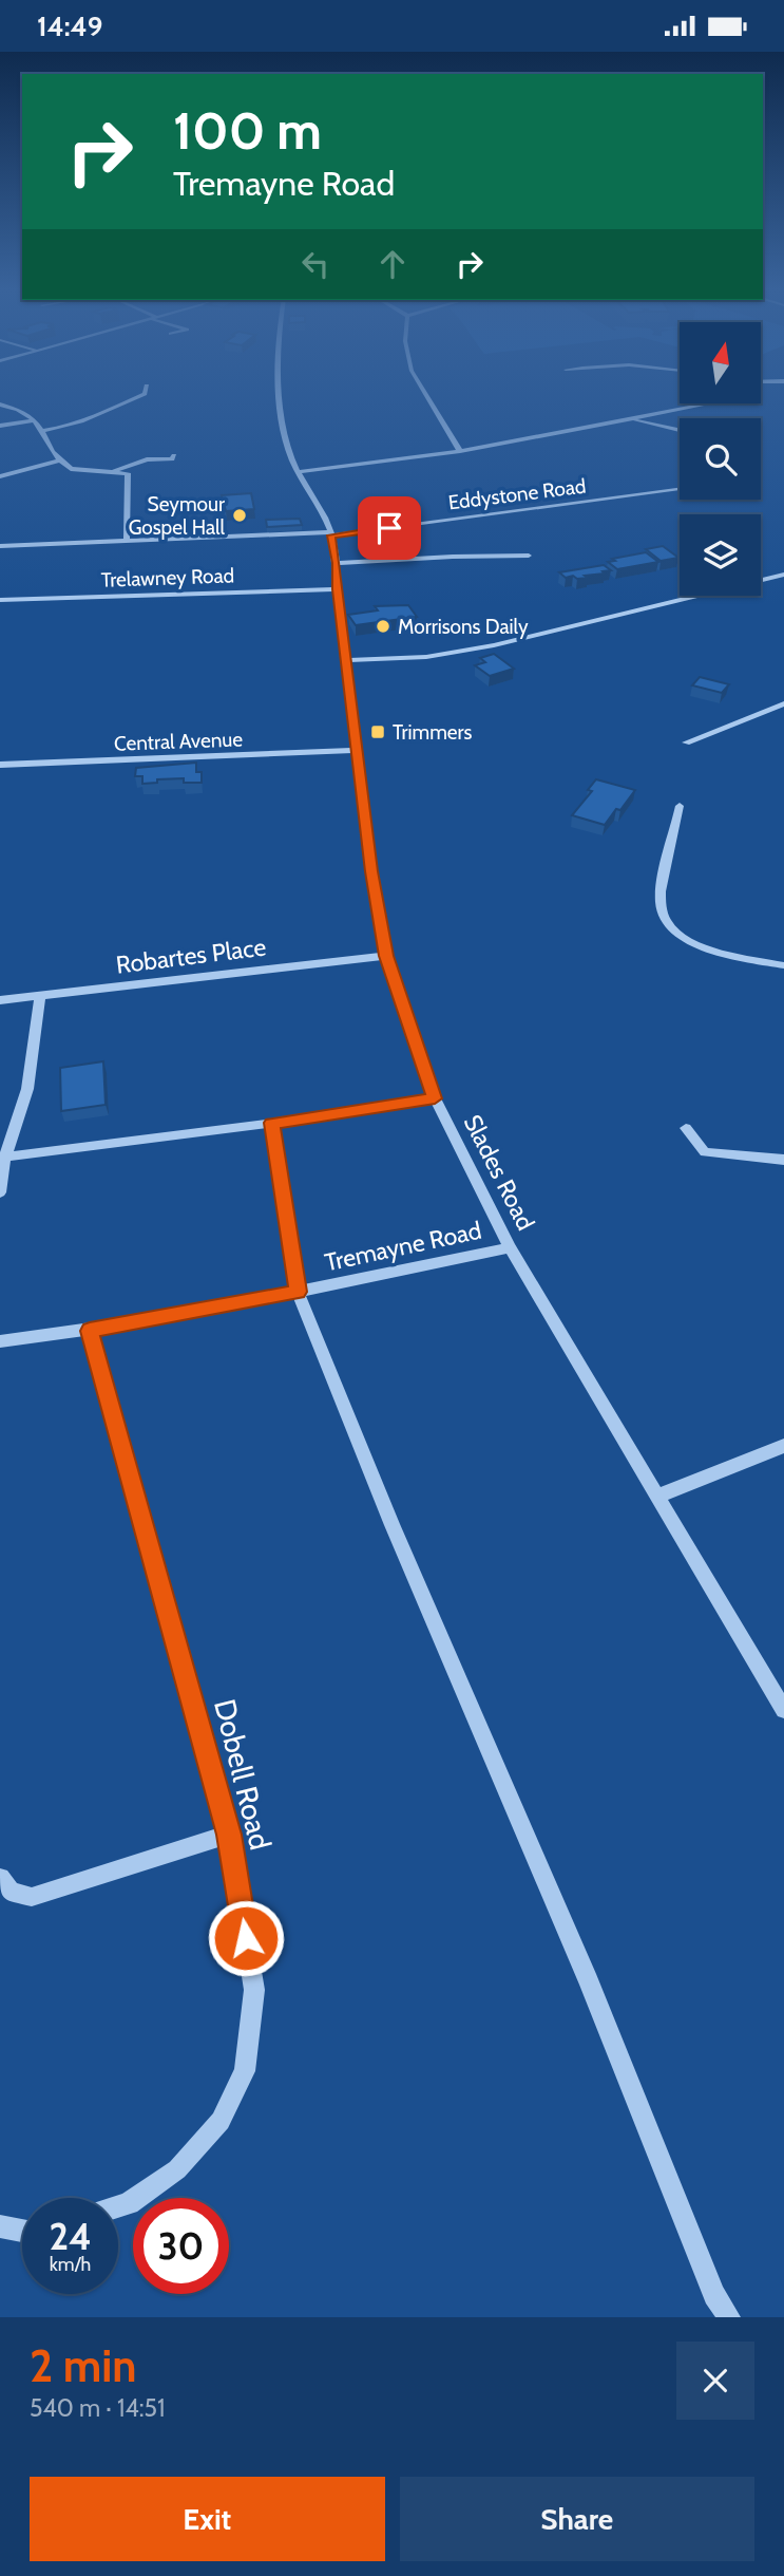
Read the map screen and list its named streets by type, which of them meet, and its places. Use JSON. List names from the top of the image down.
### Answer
{
  "streets": {
    "street": [
      "Eddystone Road",
      "Trelawney Road",
      "Central Avenue",
      "Robartes Place",
      "Slades Road",
      "Tremayne Road",
      "Dobell Road"
    ]
  },
  "crossings": [
    ["Eddystone Road", "Slades Road"],
    ["Trelawney Road", "Slades Road"],
    ["Central Avenue", "Slades Road"],
    ["Robartes Place", "Slades Road"],
    ["Slades Road", "Tremayne Road"],
    ["Tremayne Road", "Dobell Road"]
  ],
  "places": {
    "other": ["Seymour Gospel Hall", "Morrisons Daily"],
    "transit": ["Trimmers"]
  },
  "north": "top",
  "page": {
    "status": "14:49",
    "turn": ["100 m", "Tremayne Road"],
    "speed": "24 km/h",
    "limit": "30",
    "heading": ["2 min", "540 m · 14:51"],
    "buttons": ["Exit", "Share"]
  }
}
